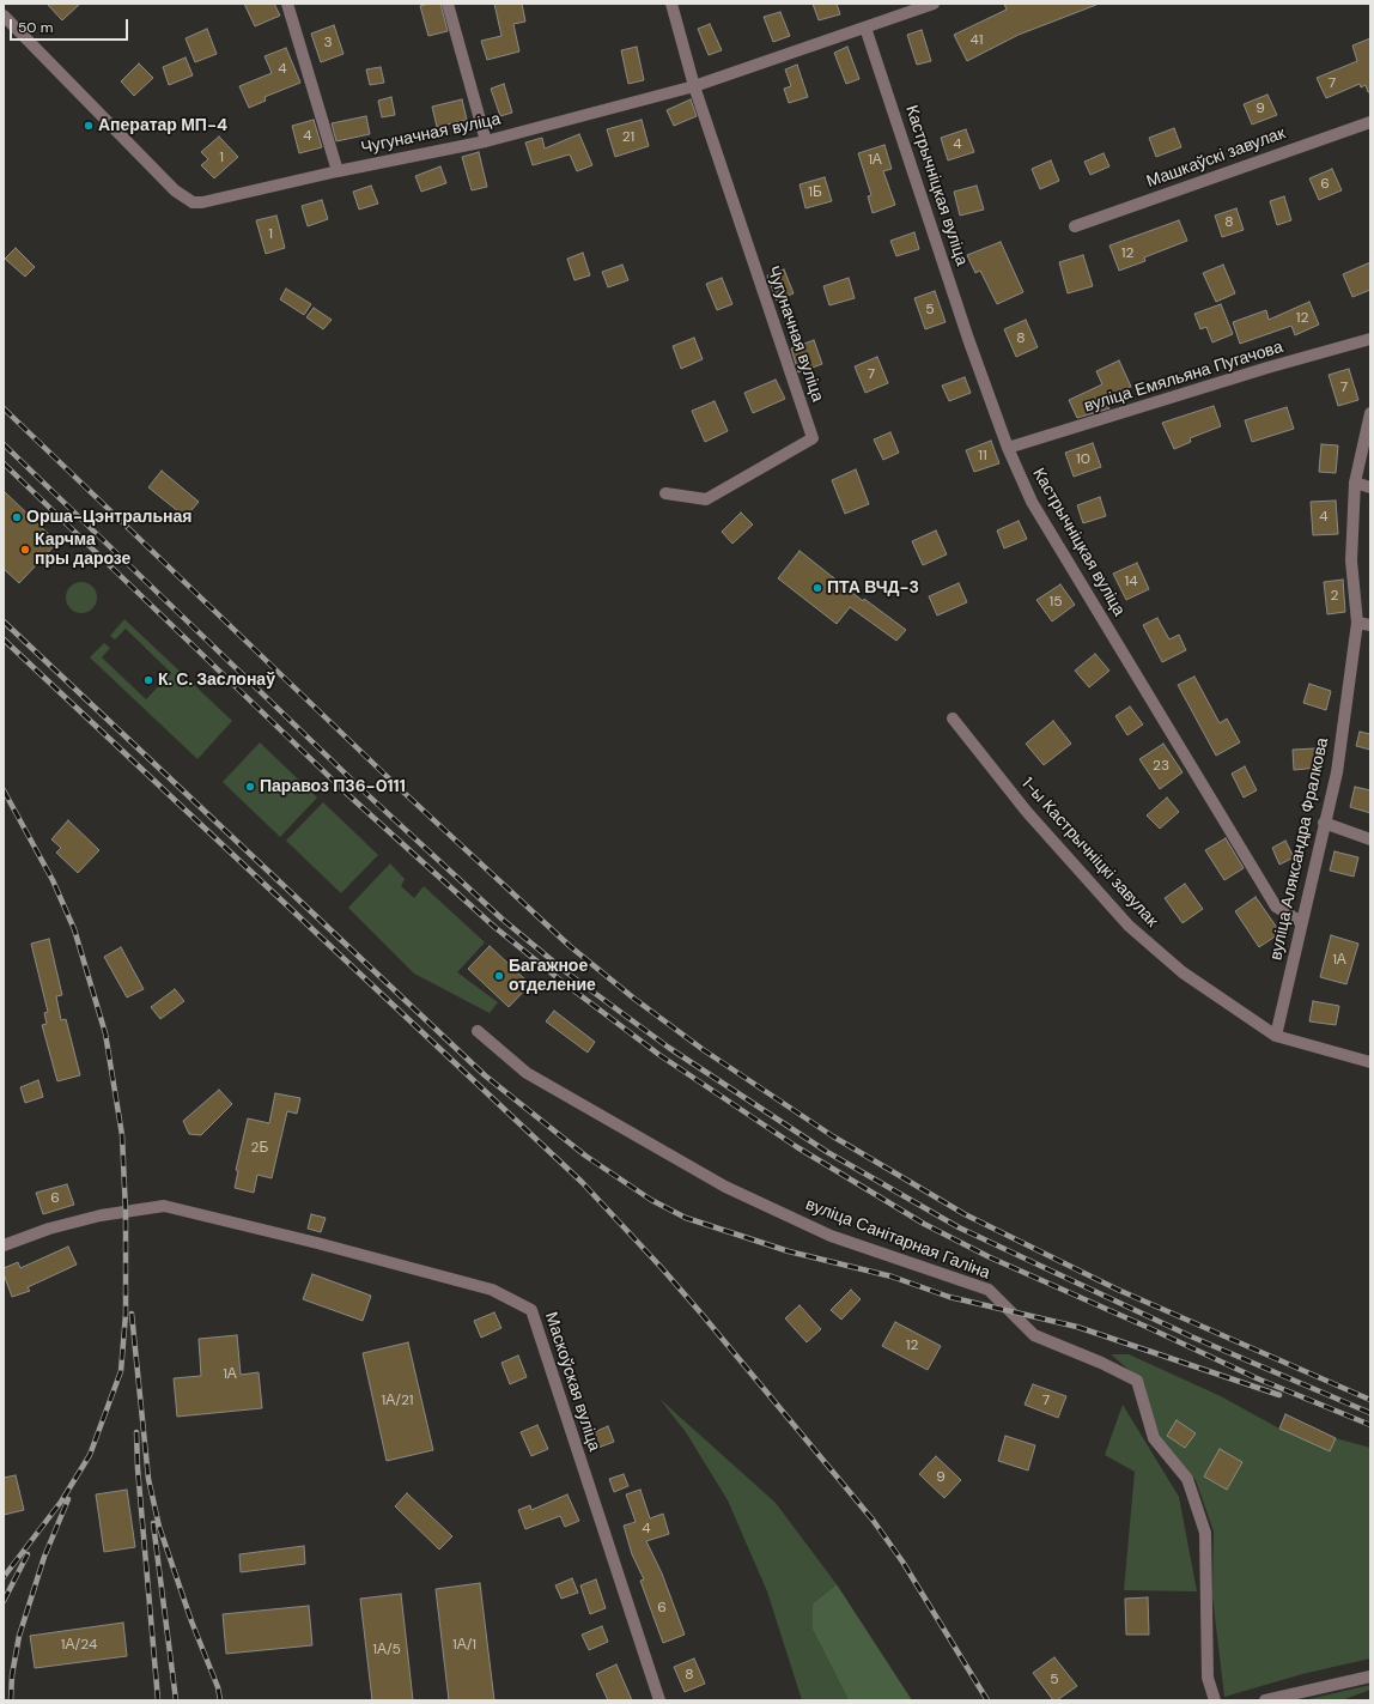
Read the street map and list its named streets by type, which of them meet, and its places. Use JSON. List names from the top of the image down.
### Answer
{
  "streets": {
    "street": [
      "Чугуначная вуліца",
      "Машкаўскі завулак",
      "Кастрычніцкая вуліца",
      "вуліца Емяльяна Пугачова",
      "вуліца Аляксандра Фралкова",
      "1-ы Кастрычніцкі завулак",
      "вуліца Санітарная Галіна",
      "Маскоўская вуліца"
    ]
  },
  "crossings": [
    ["Чугуначная вуліца", "Кастрычніцкая вуліца"],
    ["Кастрычніцкая вуліца", "вуліца Емяльяна Пугачова"],
    ["Кастрычніцкая вуліца", "вуліца Аляксандра Фралкова"],
    ["вуліца Аляксандра Фралкова", "1-ы Кастрычніцкі завулак"]
  ],
  "places": [
    "Аператар МП-4",
    "Орша-Цэнтральная",
    "Карчма пры дарозе",
    "ПТА ВЧД-3",
    "К. С. Заслонаў",
    "Паравоз П36-0111",
    "Багажное отделение"
  ],
  "house_numbers": [
    "41",
    "3",
    "4",
    "7",
    "9",
    "4",
    "21",
    "4",
    "1",
    "1А",
    "6",
    "1Б",
    "8",
    "1",
    "12",
    "5",
    "12",
    "8",
    "7",
    "7",
    "11",
    "10",
    "4",
    "14",
    "2",
    "15",
    "23",
    "1А",
    "2Б",
    "6",
    "12",
    "1А",
    "1А/21",
    "7",
    "9",
    "4",
    "6",
    "1А/24",
    "1А/1",
    "1А/5",
    "8",
    "5"
  ],
  "scale_bar": "50 m"
}
